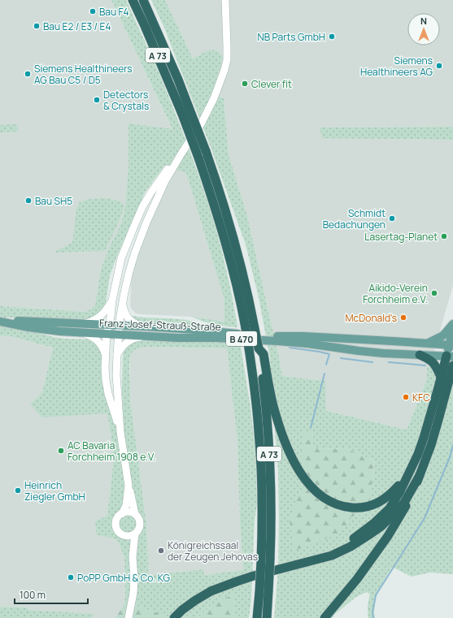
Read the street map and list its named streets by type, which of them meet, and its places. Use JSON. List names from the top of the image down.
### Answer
{
  "streets": {
    "highway": ["A 73"],
    "main road": ["Franz-Josef-Strauß-Straße", "B 470"]
  },
  "places": [
    "Bau F4",
    "Bau E2 / E3 / E4",
    "NB Parts GmbH",
    "Siemens Healthineers AG",
    "Siemens Healthineers AG Bau C5 / D5",
    "Clever fit",
    "Detectors & Crystals",
    "Bau SH5",
    "Schmidt Bedachungen",
    "Lasertag-Planet",
    "Aikido-Verein Forchheim e.V.",
    "McDonald's",
    "KFC",
    "AC Bavaria Forchheim 1908 e.V.",
    "Heinrich Ziegler GmbH",
    "Königreichssaal der Zeugen Jehovas",
    "PoPP GmbH & Co. KG"
  ],
  "scale_bar": "100 m",
  "north": "top"
}
